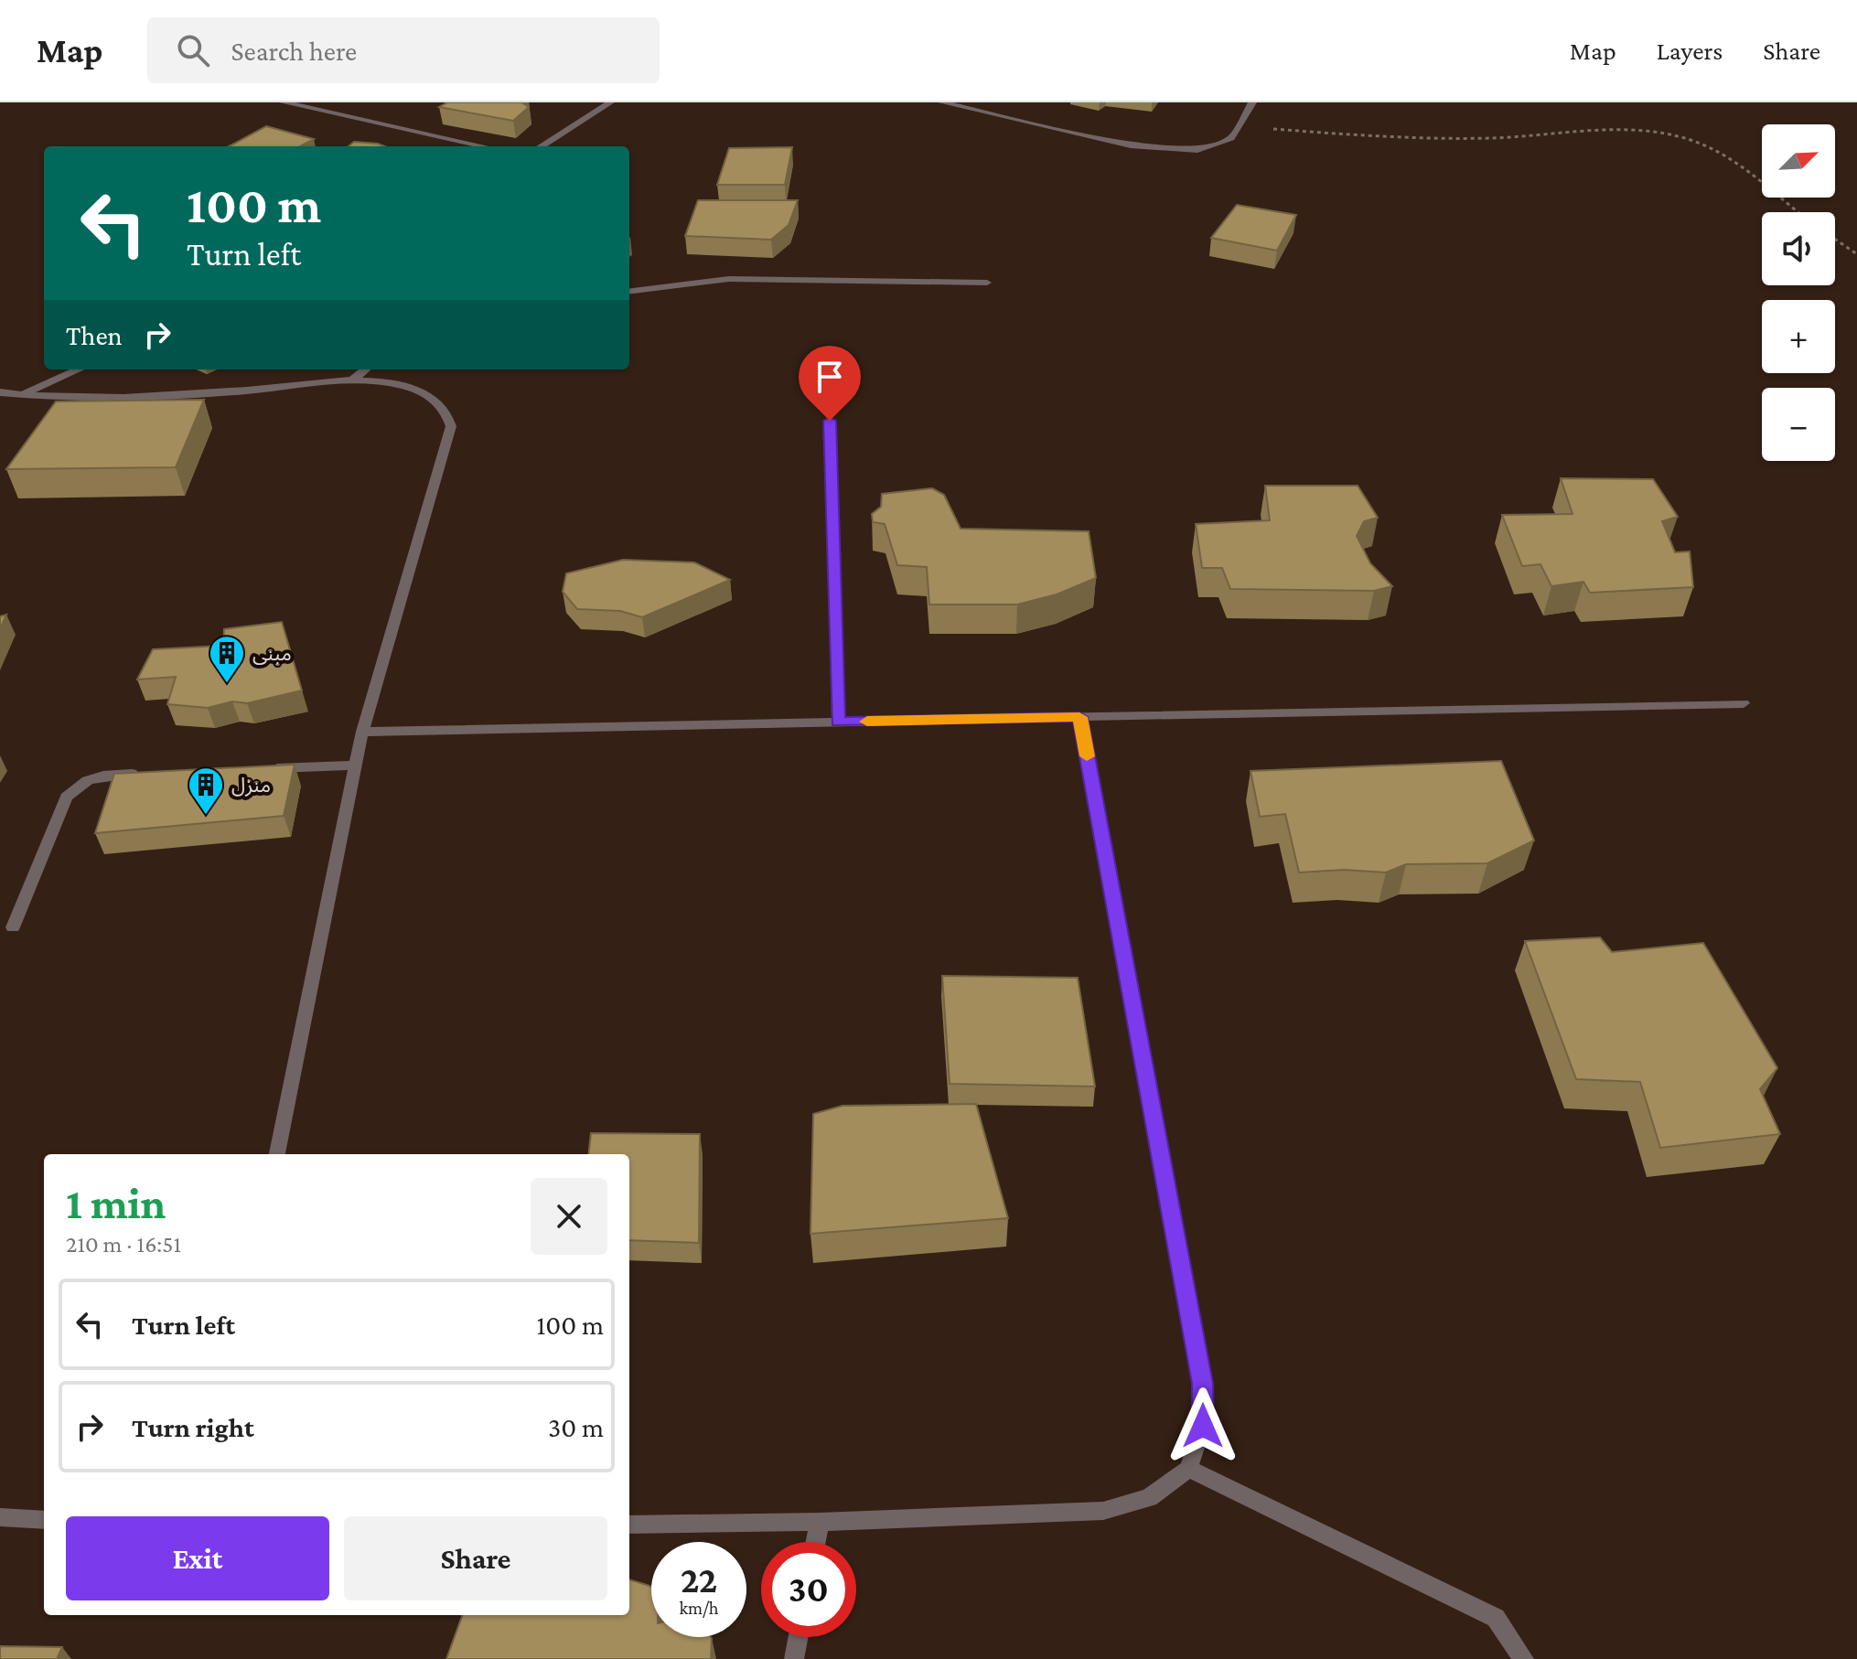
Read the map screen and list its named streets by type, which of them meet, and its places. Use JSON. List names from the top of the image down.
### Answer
{
  "places": {
    "building": ["مبنى", "منزل"]
  },
  "north": "top right",
  "page": {
    "header": "Map",
    "search": "Search here",
    "nav": ["Map", "Layers", "Share"],
    "map_buttons": ["+", "−"],
    "turn": ["100 m", "Turn left"],
    "then": "Then",
    "heading": ["1 min", "210 m · 16:51"],
    "list": [
      {
        "name": "Turn left",
        "value": "100 m"
      },
      {
        "name": "Turn right",
        "value": "30 m"
      }
    ],
    "buttons": ["Exit", "Share"],
    "speed": "22 km/h",
    "limit": "30"
  }
}
